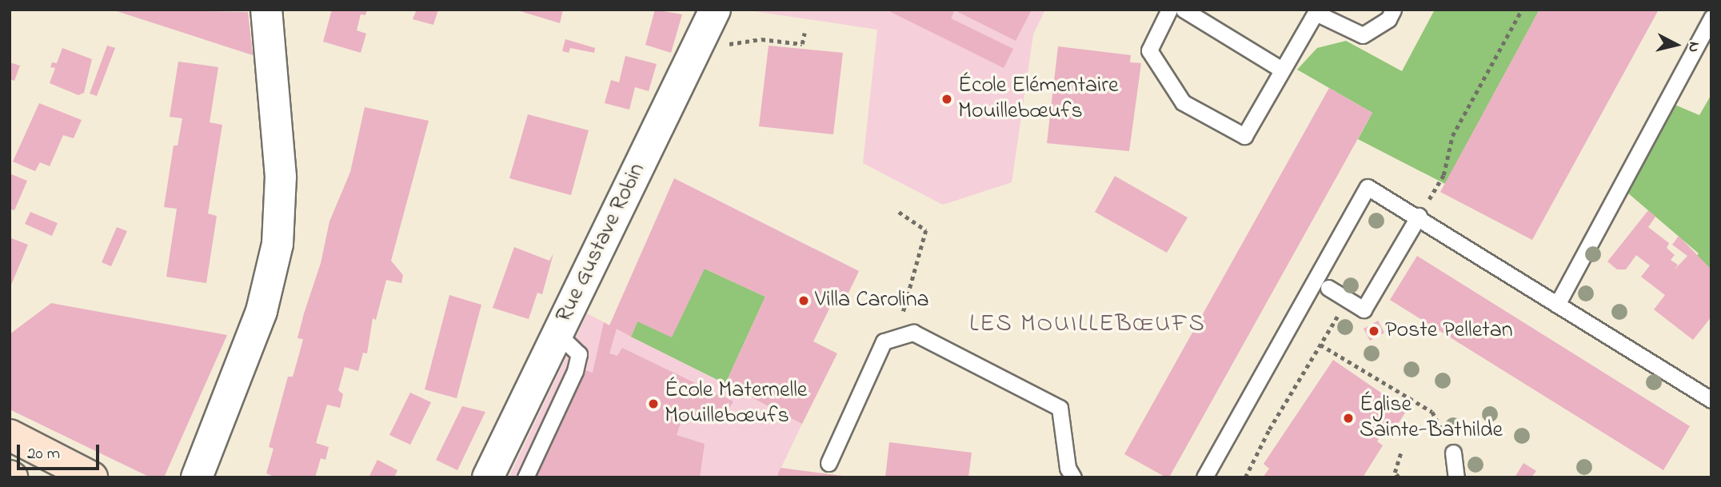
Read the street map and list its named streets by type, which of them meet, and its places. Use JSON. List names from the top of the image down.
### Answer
{
  "streets": {
    "street": ["Rue Gustave Robin"]
  },
  "districts": ["LES MOUILLEBŒUFS"],
  "places": [
    "École Elémentaire Mouillebœufs",
    "Villa Carolina",
    "Poste Pelletan",
    "École Maternelle Mouillebœufs",
    "Église Sainte-Bathilde"
  ],
  "scale_bar": "20 m",
  "north": "right"
}
